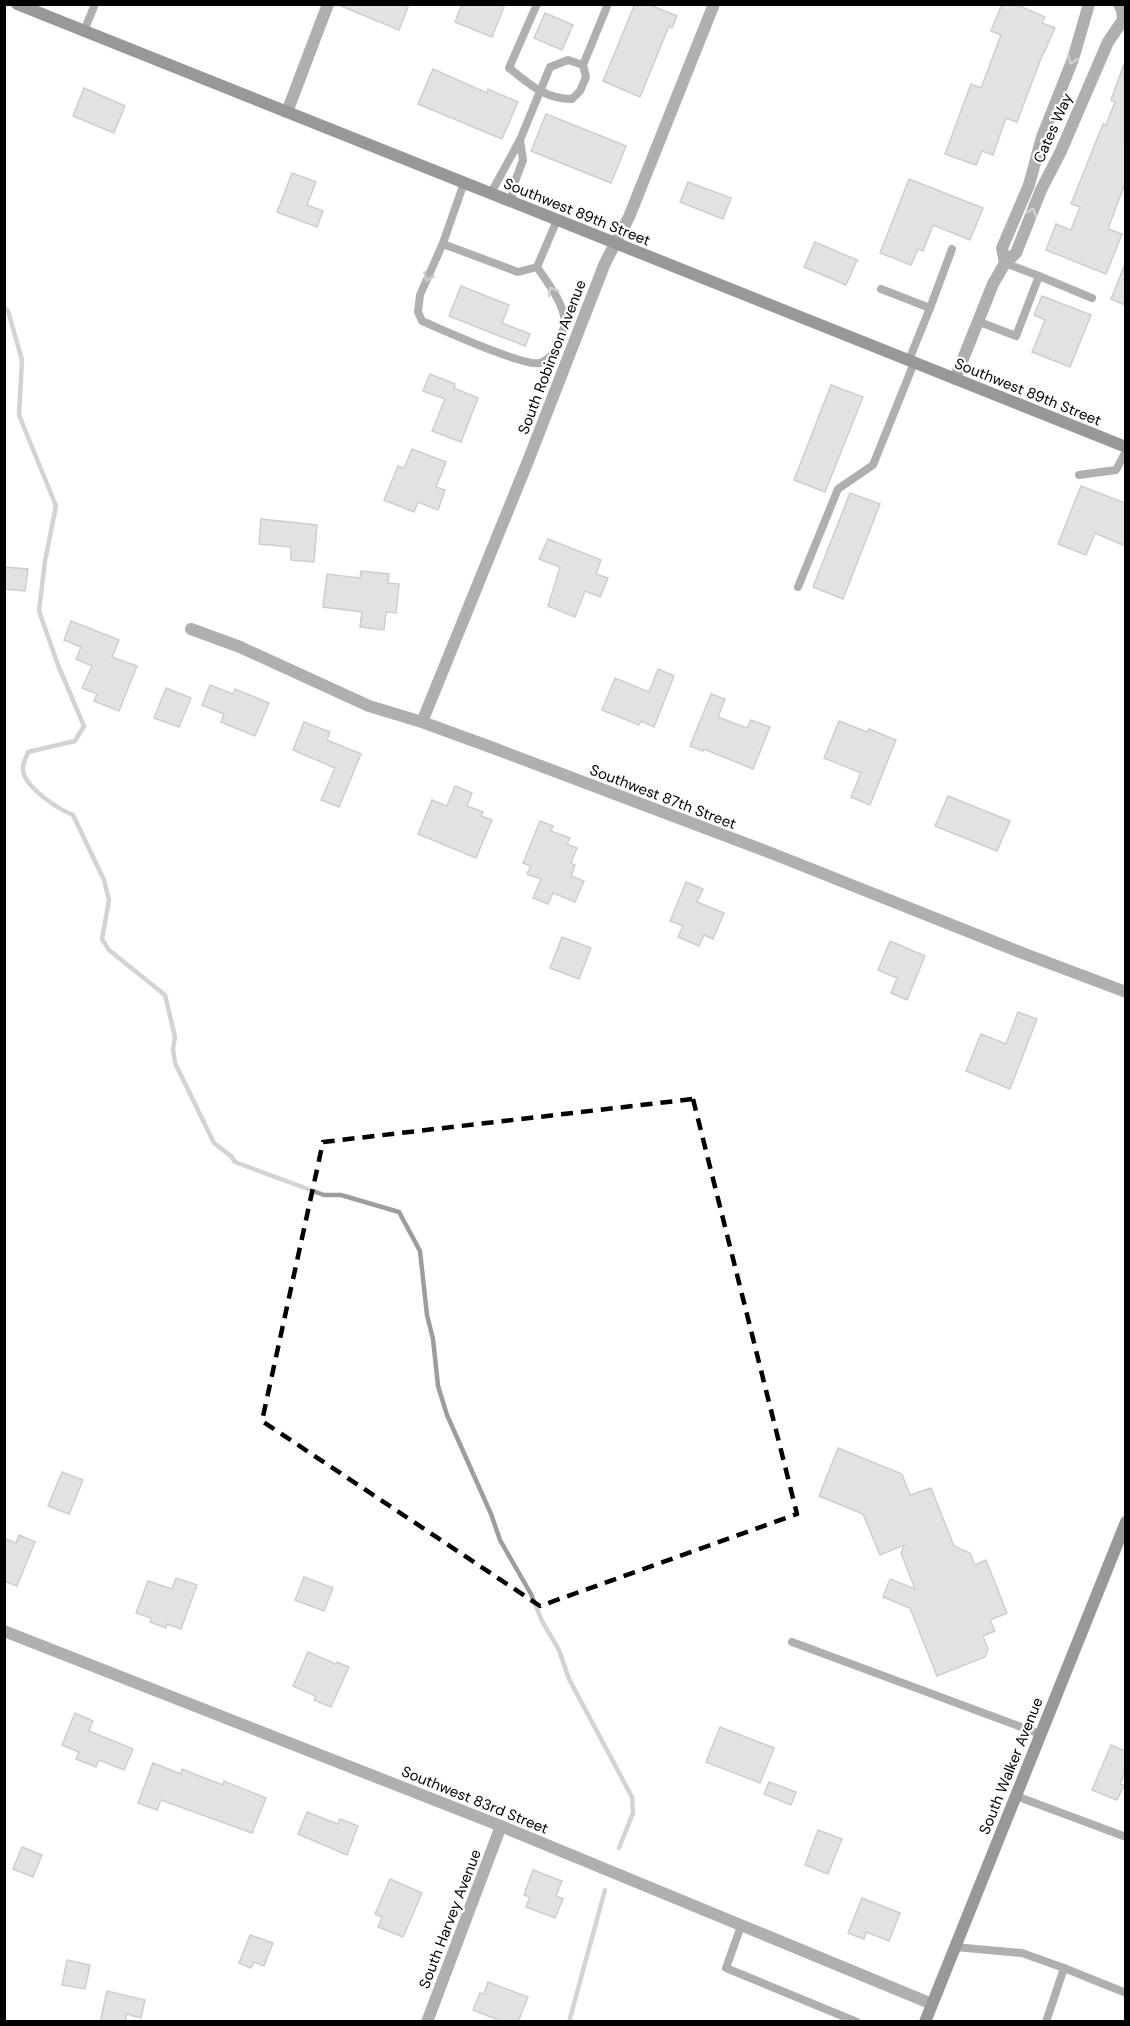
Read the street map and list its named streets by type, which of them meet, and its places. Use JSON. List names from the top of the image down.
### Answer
{
  "streets": {
    "main road": ["Southwest 89th Street", "South Walker Avenue"],
    "street": [
      "Cates Way",
      "South Robinson Avenue",
      "Southwest 87th Street",
      "Southwest 83rd Street",
      "South Harvey Avenue"
    ]
  },
  "crossings": [
    ["Cates Way", "Southwest 89th Street"],
    ["Southwest 89th Street", "South Robinson Avenue"],
    ["South Robinson Avenue", "Southwest 87th Street"],
    ["South Walker Avenue", "Southwest 83rd Street"],
    ["Southwest 83rd Street", "South Harvey Avenue"]
  ]
}
